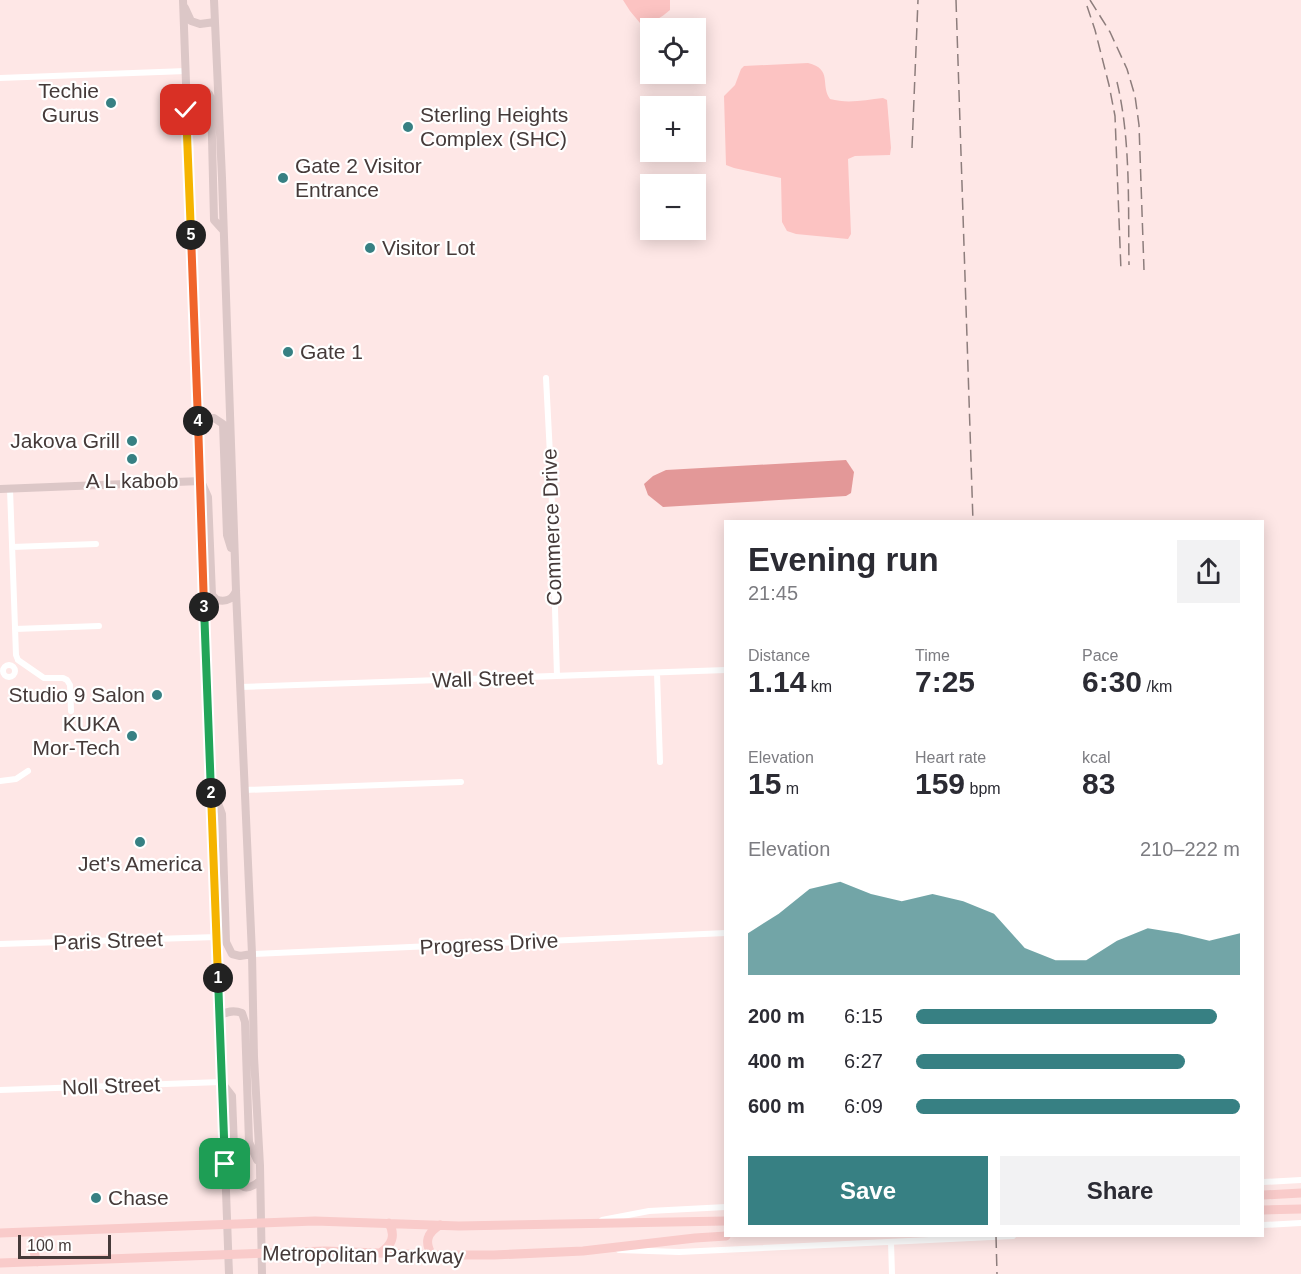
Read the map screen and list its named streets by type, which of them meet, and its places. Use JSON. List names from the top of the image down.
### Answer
{
  "streets": {
    "main road": ["Metropolitan Parkway"],
    "street": [
      "Commerce Drive",
      "Wall Street",
      "Paris Street",
      "Progress Drive",
      "Noll Street"
    ]
  },
  "crossings": [
    ["Commerce Drive", "Wall Street"]
  ],
  "places": [
    "Techie Gurus",
    "Sterling Heights Complex (SHC)",
    "Gate 2 Visitor Entrance",
    "Visitor Lot",
    "Gate 1",
    "Jakova Grill",
    "A L kabob",
    "Studio 9 Salon",
    "KUKA Mor-Tech",
    "Jet's America",
    "Chase"
  ],
  "scale_bar": "100 m",
  "page": {
    "map_buttons": ["+", "−"],
    "pins": [
      "5",
      "4",
      "3",
      "2",
      "1"
    ],
    "heading": ["Evening run", "21:45"],
    "stats": [
      ["Distance", "1.14 km"],
      ["Time", "7:25"],
      ["Pace", "6:30 /km"],
      ["Elevation", "15 m"],
      ["Heart rate", "159 bpm"],
      ["kcal", "83"]
    ],
    "chart": ["Elevation", "210–222 m"],
    "list": [
      {
        "name": "200 m",
        "note": "6:15"
      },
      {
        "name": "400 m",
        "note": "6:27"
      },
      {
        "name": "600 m",
        "note": "6:09"
      }
    ],
    "buttons": ["Save", "Share"],
    "scale": "100 m"
  }
}
